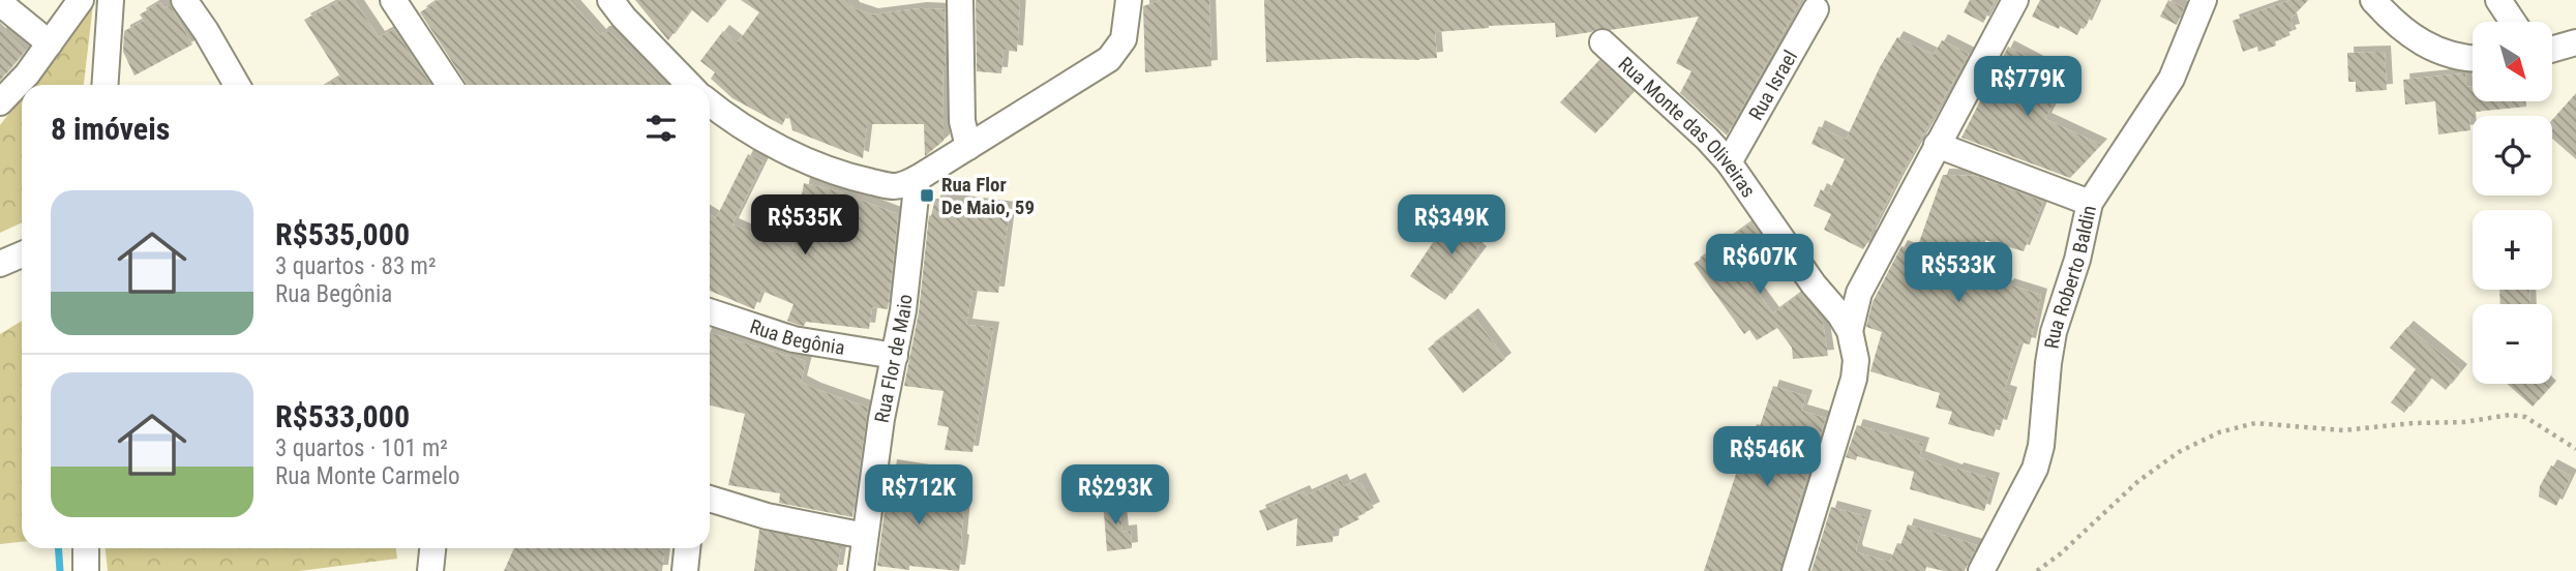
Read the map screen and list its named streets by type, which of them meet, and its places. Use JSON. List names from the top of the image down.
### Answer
{
  "streets": {
    "street": [
      "Rua Israel",
      "Rua Monte das Oliveiras",
      "Rua Roberto Baldin",
      "Rua Begônia",
      "Rua Flor de Maio"
    ]
  },
  "crossings": [
    ["Rua Israel", "Rua Monte das Oliveiras"],
    ["Rua Begônia", "Rua Flor de Maio"]
  ],
  "places": {
    "transit": ["Rua Flor De Maio, 59"]
  },
  "north": "bottom right",
  "page": {
    "map_buttons": ["+", "−"],
    "price": [
      "R$779K",
      "R$535K",
      "R$349K",
      "R$607K",
      "R$533K",
      "R$546K",
      "R$712K",
      "R$293K"
    ],
    "heading": "8 imóveis",
    "list": [
      {
        "name": "R$535,000",
        "note": "3 quartos · 83 m² · Rua Begônia"
      },
      {
        "name": "R$533,000",
        "note": "3 quartos · 101 m² · Rua Monte Carmelo"
      }
    ]
  }
}
